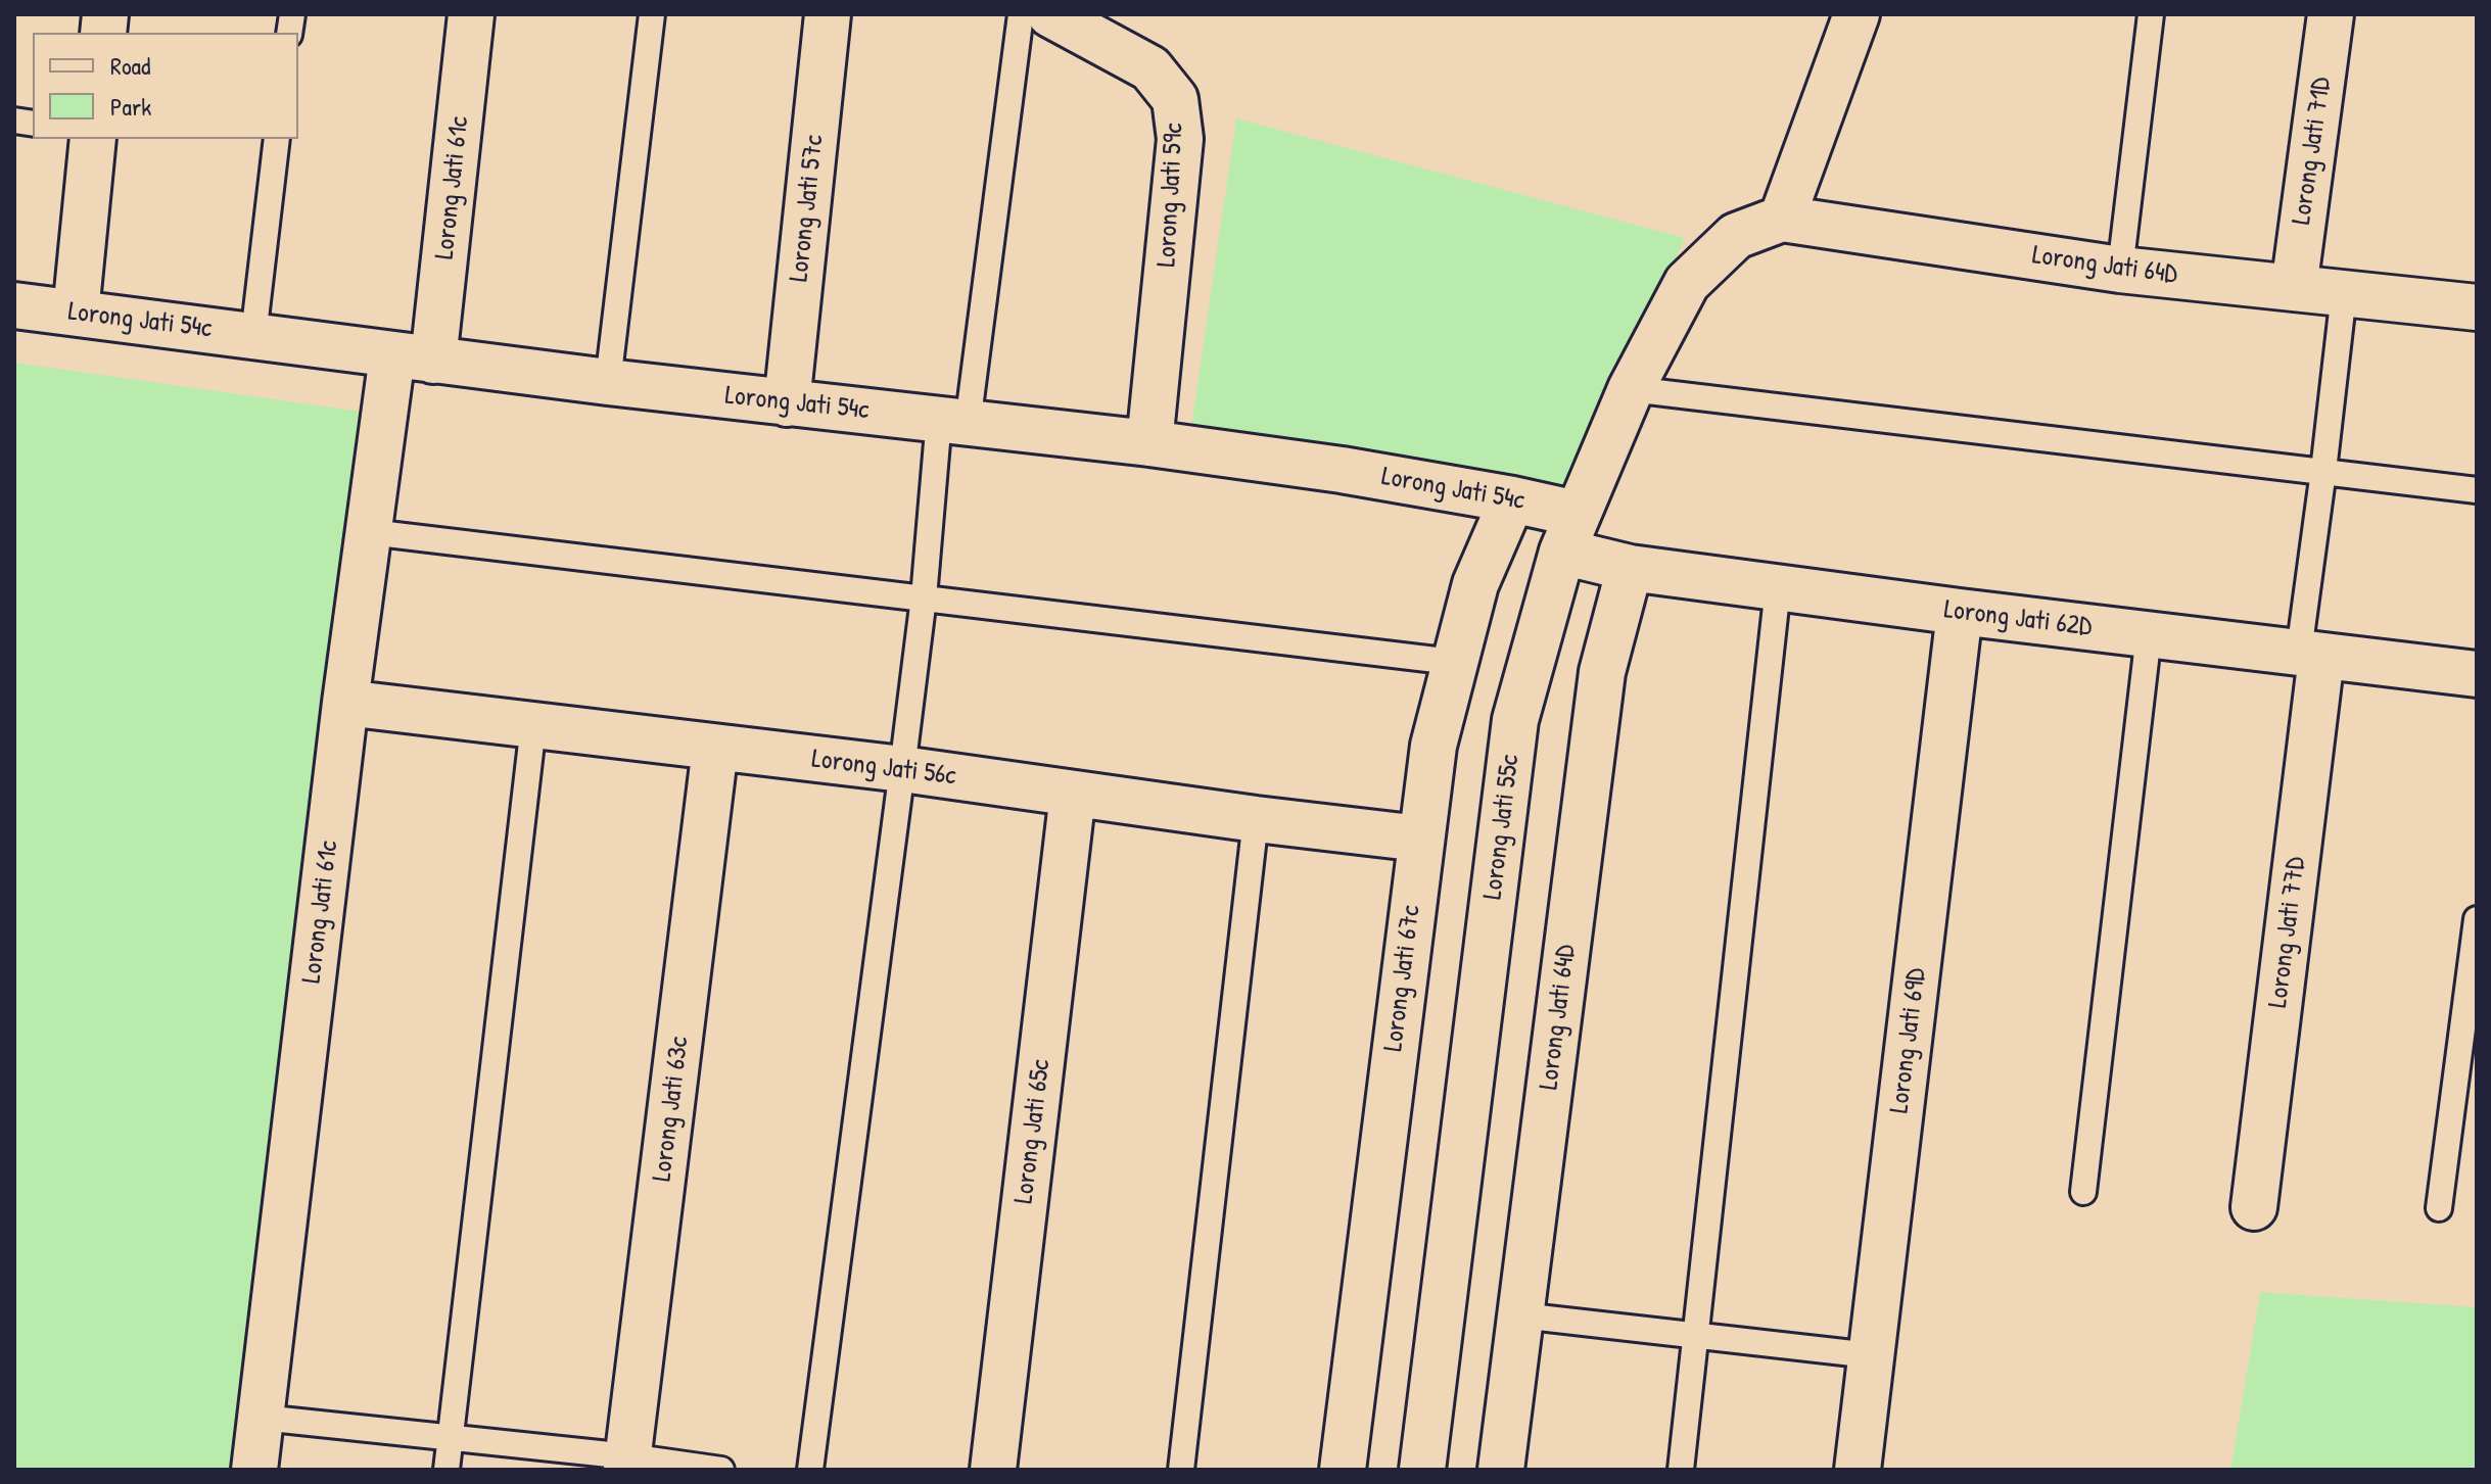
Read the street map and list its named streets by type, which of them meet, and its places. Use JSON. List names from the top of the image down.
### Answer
{
  "streets": {
    "street": [
      "Lorong Jati 71D",
      "Lorong Jati 61c",
      "Lorong Jati 59c",
      "Lorong Jati 57c",
      "Lorong Jati 64D",
      "Lorong Jati 54c",
      "Lorong Jati 62D",
      "Lorong Jati 56c",
      "Lorong Jati 55c",
      "Lorong Jati 77D",
      "Lorong Jati 67c",
      "Lorong Jati 69D",
      "Lorong Jati 63c",
      "Lorong Jati 65c"
    ]
  },
  "crossings": [
    ["Lorong Jati 71D", "Lorong Jati 64D"],
    ["Lorong Jati 61c", "Lorong Jati 54c"],
    ["Lorong Jati 61c", "Lorong Jati 56c"],
    ["Lorong Jati 59c", "Lorong Jati 54c"],
    ["Lorong Jati 57c", "Lorong Jati 54c"],
    ["Lorong Jati 64D", "Lorong Jati 62D"],
    ["Lorong Jati 64D", "Lorong Jati 55c"],
    ["Lorong Jati 54c", "Lorong Jati 62D"],
    ["Lorong Jati 54c", "Lorong Jati 55c"],
    ["Lorong Jati 54c", "Lorong Jati 67c"],
    ["Lorong Jati 62D", "Lorong Jati 55c"],
    ["Lorong Jati 62D", "Lorong Jati 77D"],
    ["Lorong Jati 62D", "Lorong Jati 69D"],
    ["Lorong Jati 56c", "Lorong Jati 67c"],
    ["Lorong Jati 56c", "Lorong Jati 63c"],
    ["Lorong Jati 56c", "Lorong Jati 65c"]
  ],
  "legend": ["Road", "Park"]
}
